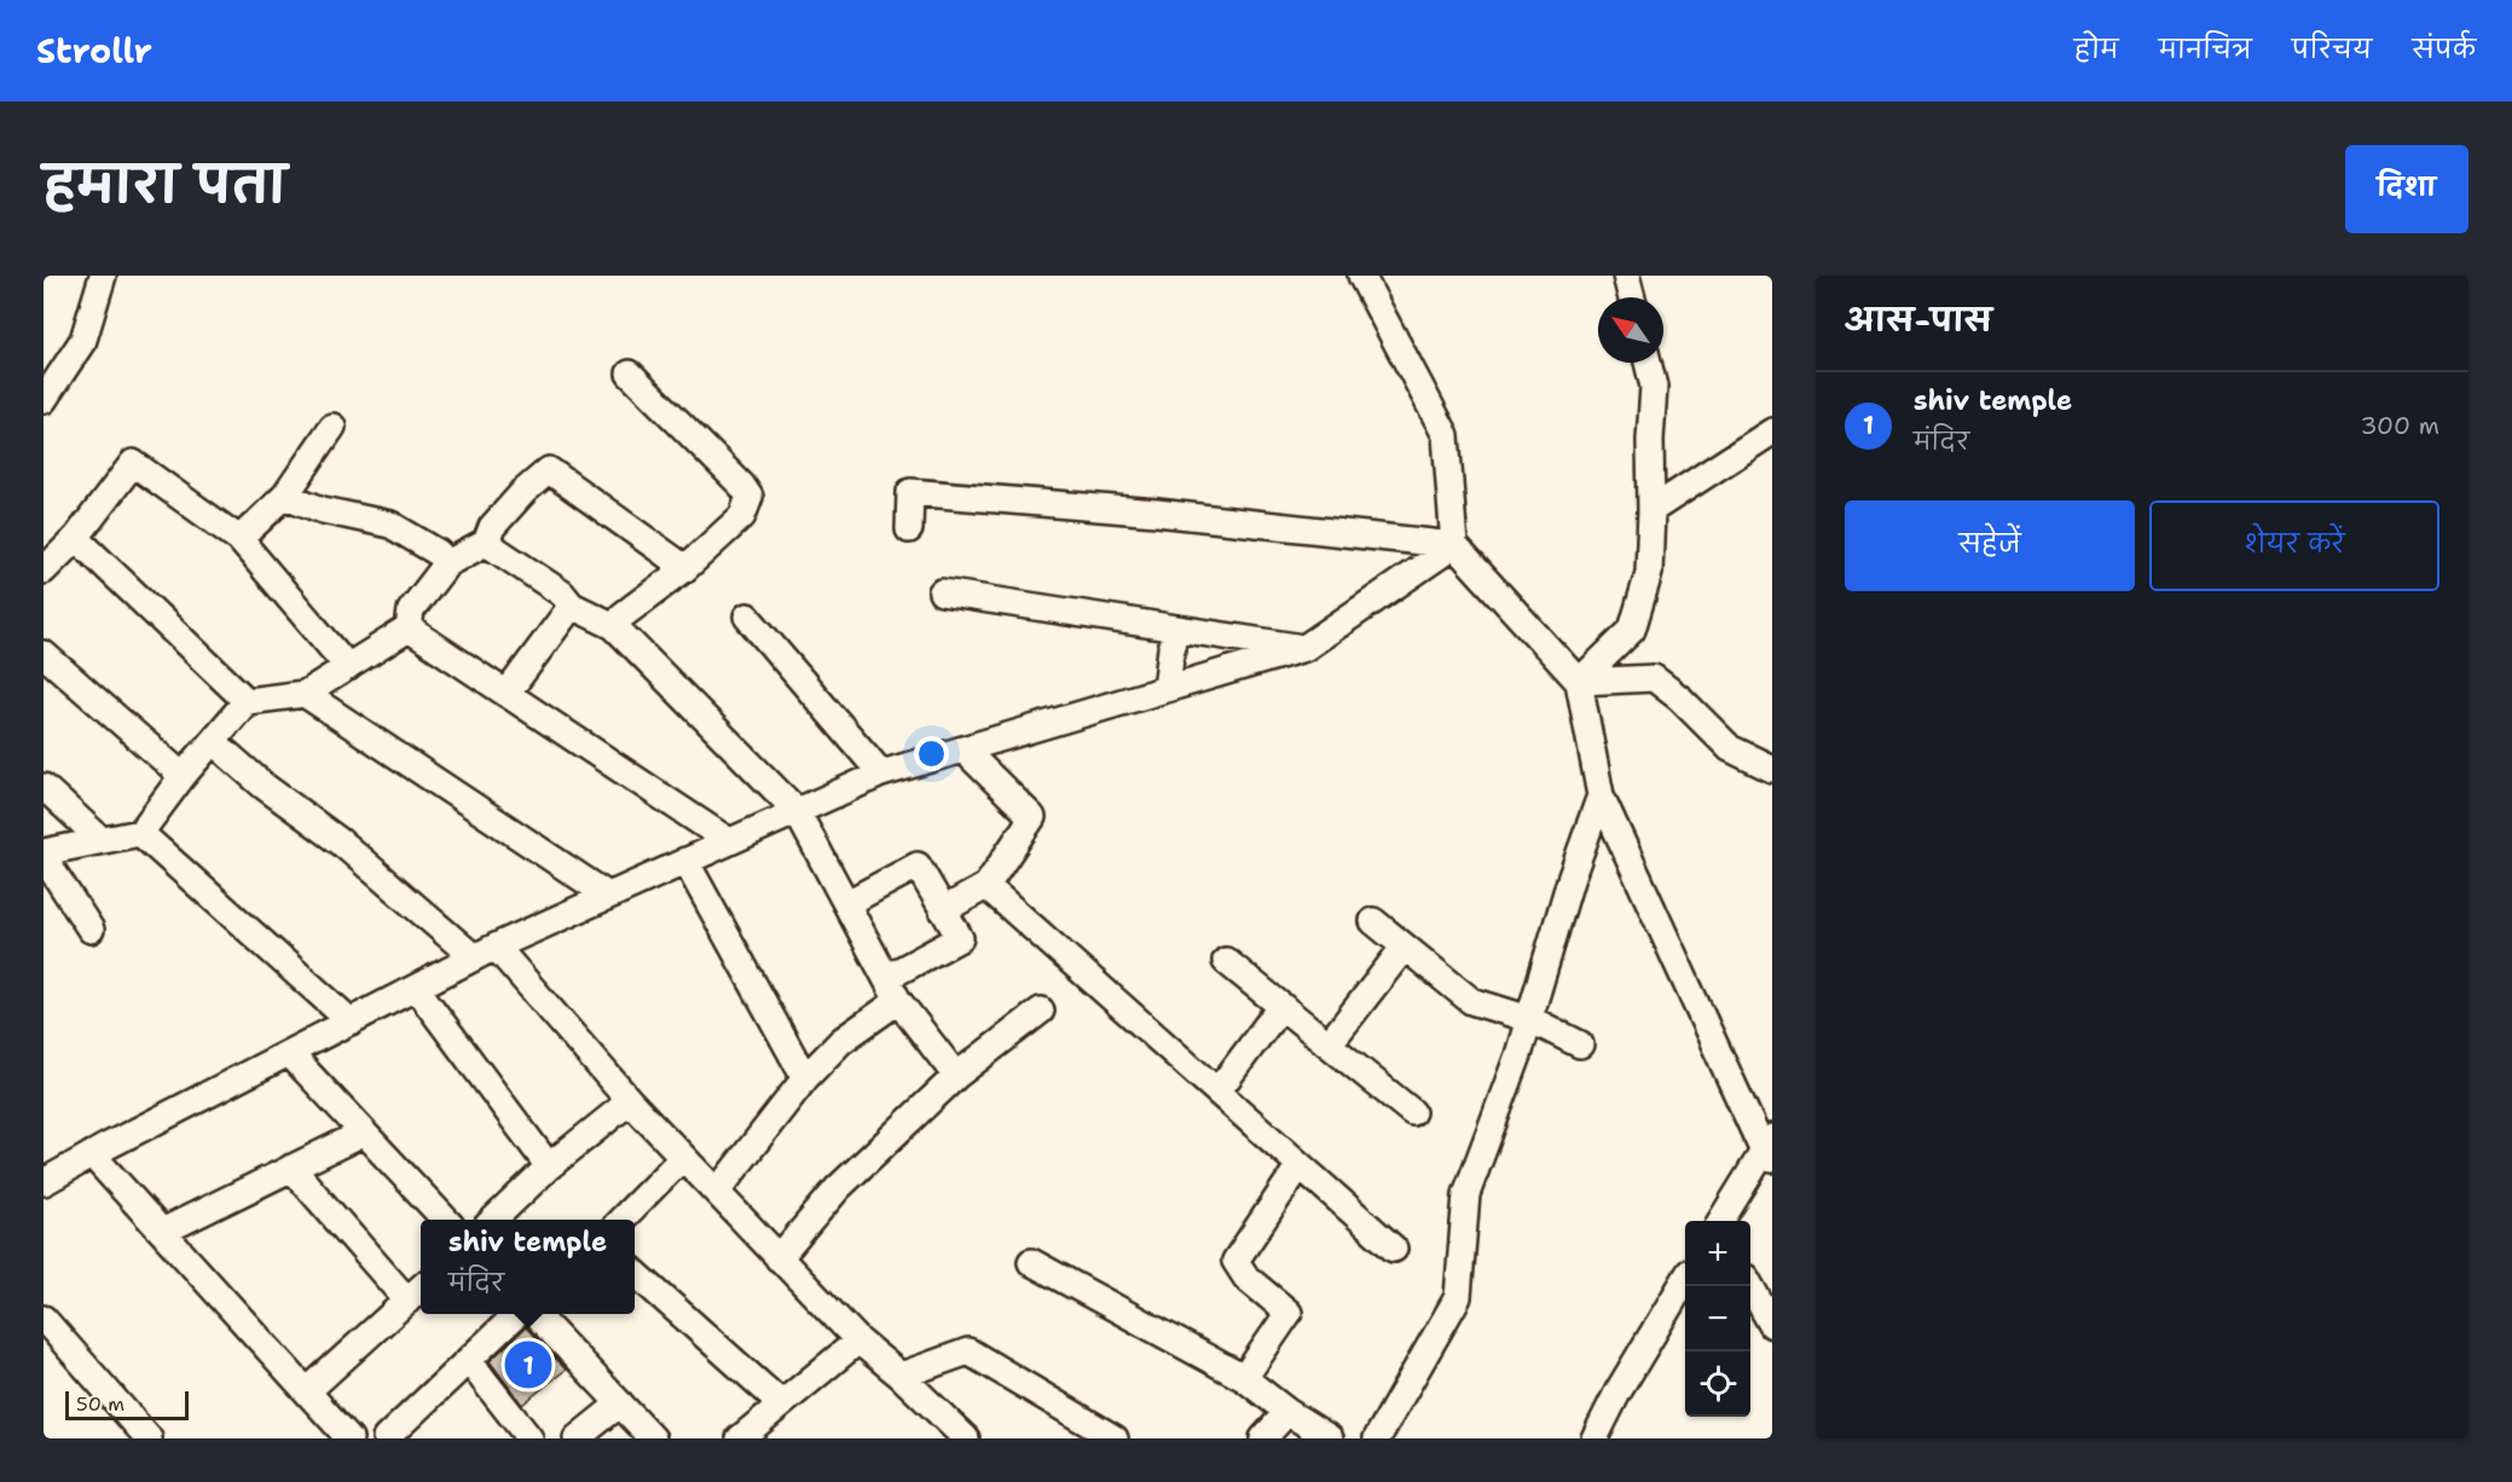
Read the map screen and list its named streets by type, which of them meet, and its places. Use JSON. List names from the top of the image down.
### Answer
{
  "scale_bar": "50 m",
  "north": "top left",
  "page": {
    "header": "Strollr",
    "nav": [
      "होम",
      "मानचित्र",
      "परिचय",
      "संपर्क"
    ],
    "title": "हमारा पता",
    "buttons": [
      "दिशा",
      ["सहेजें", "शेयर करें"]
    ],
    "heading": "आस-पास",
    "list": [
      {
        "mark": "1",
        "name": "shiv temple",
        "note": "मंदिर",
        "value": "300 m"
      }
    ],
    "popup": ["shiv temple", "मंदिर"],
    "map_buttons": ["+", "−"],
    "pins": "1",
    "scale": "50 m"
  }
}
